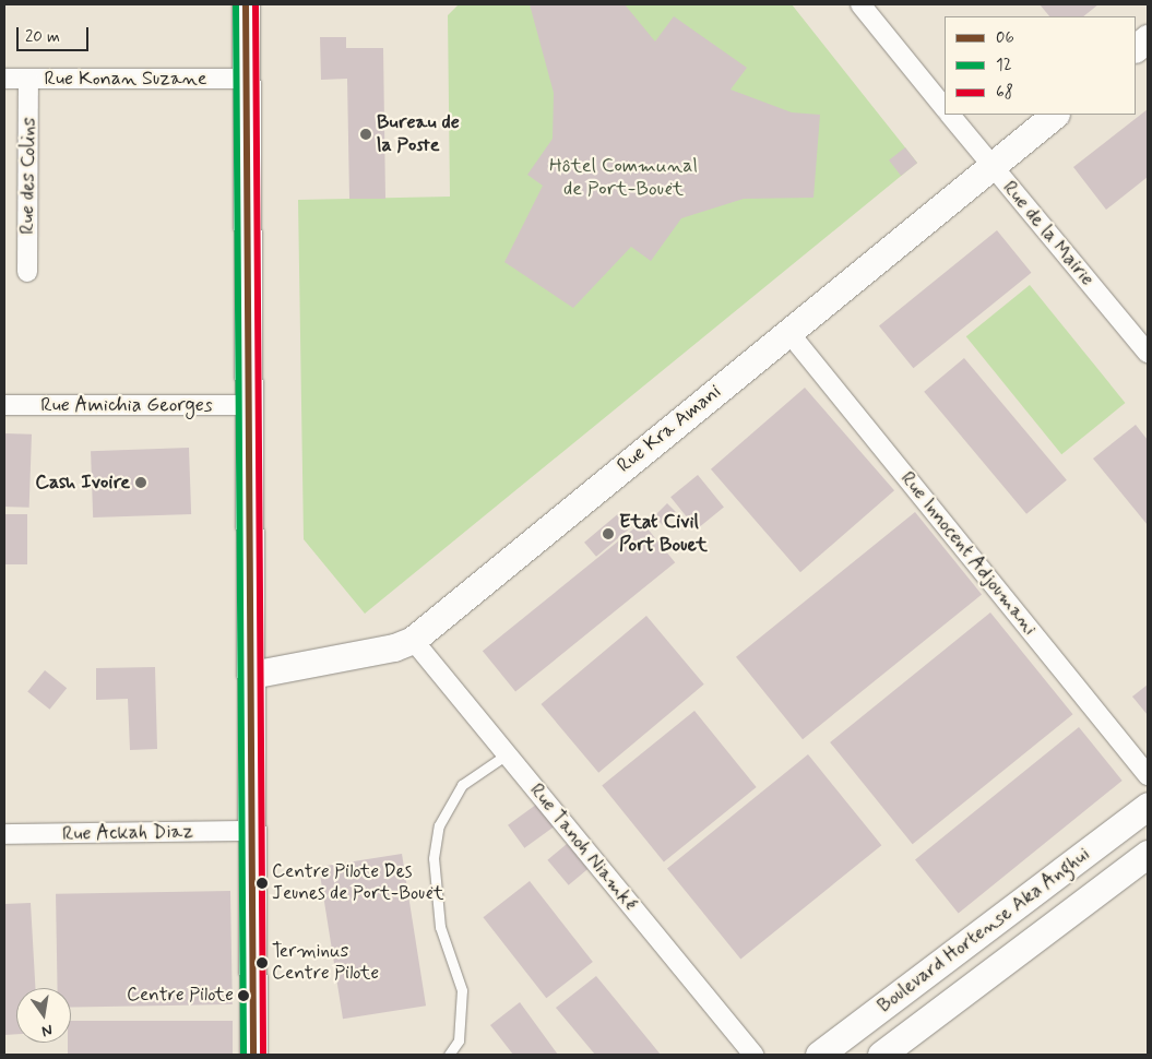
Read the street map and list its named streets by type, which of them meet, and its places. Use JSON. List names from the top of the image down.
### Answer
{
  "streets": {
    "main road": ["Rue Kra Amani", "Boulevard Hortense Aka Anghui"],
    "street": [
      "Rue Konan Suzane",
      "Rue des Colins",
      "Rue de la Mairie",
      "Rue Amichia Georges",
      "Rue Innocent Adjoumani",
      "Rue Ackah Diaz",
      "Rue Tanoh Niamké"
    ]
  },
  "crossings": [
    ["Rue Konan Suzane", "Rue des Colins"],
    ["Rue de la Mairie", "Rue Kra Amani"],
    ["Rue Kra Amani", "Rue Innocent Adjoumani"],
    ["Rue Kra Amani", "Rue Tanoh Niamké"]
  ],
  "parks": ["Hôtel Communal de Port-Bouët"],
  "places": [
    "Bureau de la Poste",
    "Cash Ivoire",
    "Etat Civil Port Bouet",
    "Centre Pilote Des Jeunes de Port-Bouët",
    "Terminus Centre Pilote",
    "Centre Pilote"
  ],
  "lines": ["transit line 06", "transit line 12", "transit line 68"],
  "legend": ["06", "12", "68"],
  "scale_bar": "20 m",
  "north": "bottom"
}
